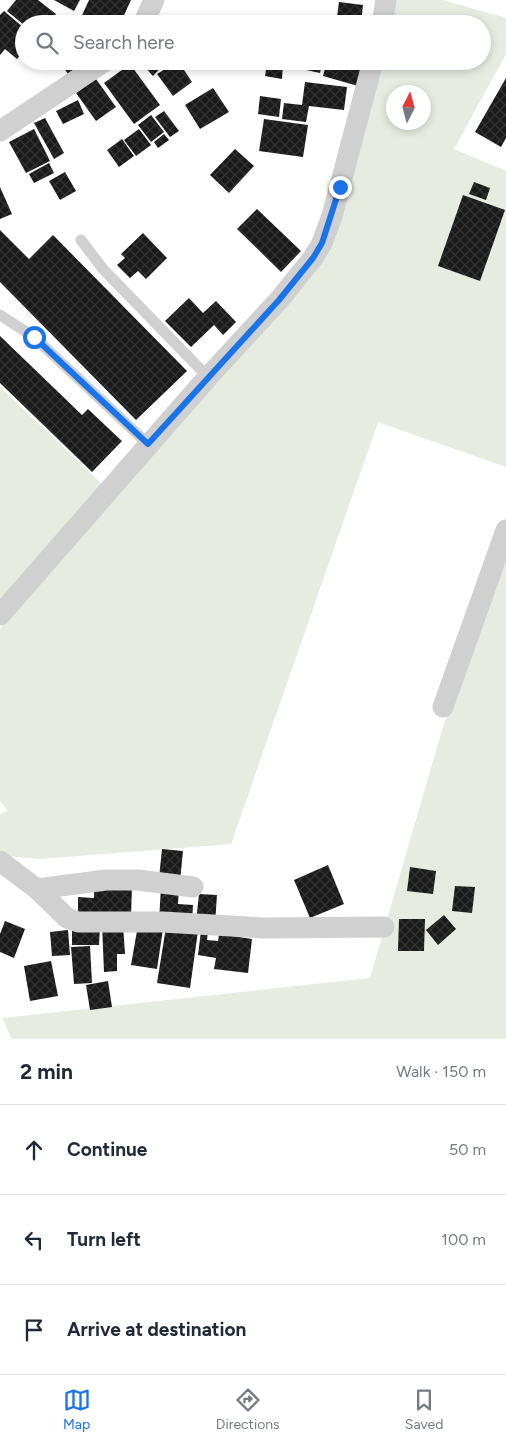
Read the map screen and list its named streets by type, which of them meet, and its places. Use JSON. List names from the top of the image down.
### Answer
{
  "north": "top",
  "page": {
    "search": "Search here",
    "heading": ["2 min", "Walk · 150 m"],
    "list": [
      ["Continue", "50 m"],
      ["Turn left", "100 m"],
      "Arrive at destination"
    ],
    "nav": ["Map", "Directions", "Saved"]
  }
}
